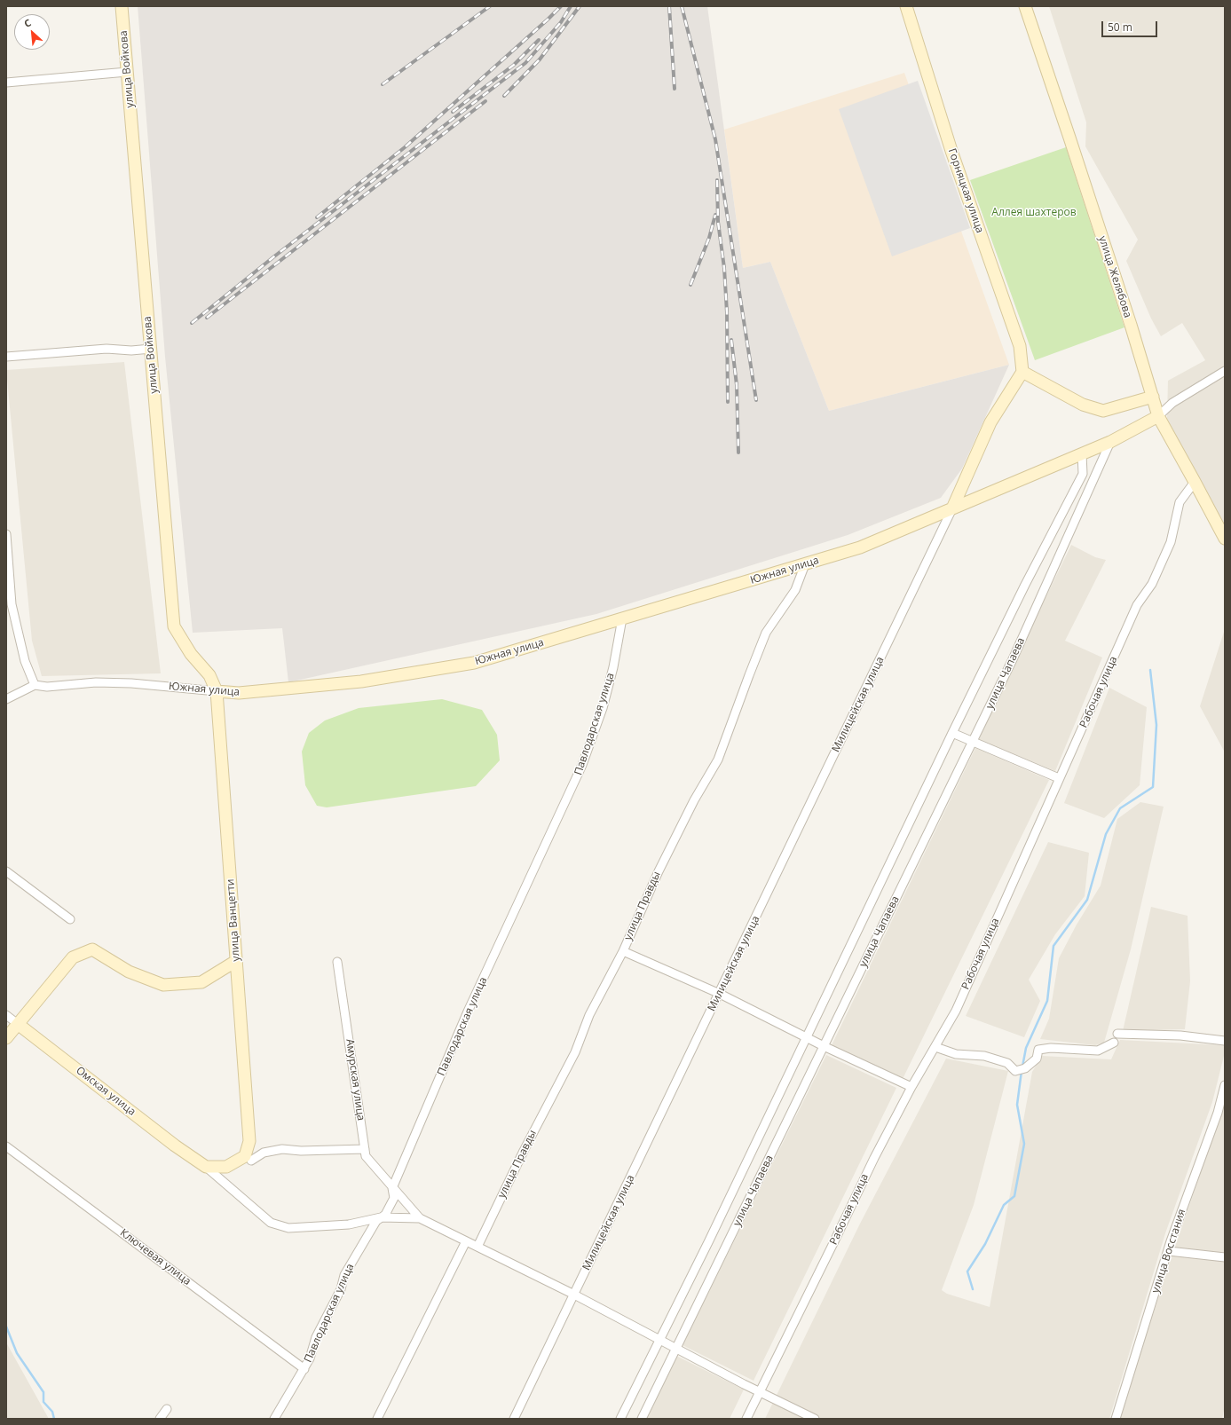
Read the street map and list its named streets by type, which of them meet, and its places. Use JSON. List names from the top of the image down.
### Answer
{
  "streets": {
    "street": [
      "улица Войкова",
      "Горняцкая улица",
      "улица Желябова",
      "Южная улица",
      "улица Чапаева",
      "Рабочая улица",
      "Милицейская улица",
      "Павлодарская улица",
      "улица Правды",
      "улица Ванцетти",
      "Амурская улица",
      "Омская улица",
      "улица Восстания",
      "Ключевая улица"
    ]
  },
  "crossings": [
    ["улица Войкова", "Южная улица"],
    ["улица Войкова", "улица Ванцетти"],
    ["улица Желябова", "Южная улица"],
    ["улица Желябова", "Рабочая улица"],
    ["Южная улица", "улица Чапаева"],
    ["Южная улица", "Милицейская улица"],
    ["Южная улица", "Павлодарская улица"],
    ["Южная улица", "улица Правды"],
    ["Южная улица", "улица Ванцетти"],
    ["Павлодарская улица", "Амурская улица"],
    ["Павлодарская улица", "Омская улица"],
    ["Павлодарская улица", "Ключевая улица"],
    ["улица Ванцетти", "Омская улица"],
    ["Амурская улица", "Омская улица"]
  ],
  "parks": ["Аллея шахтеров"],
  "scale_bar": "50 m",
  "north": "top left"
}
